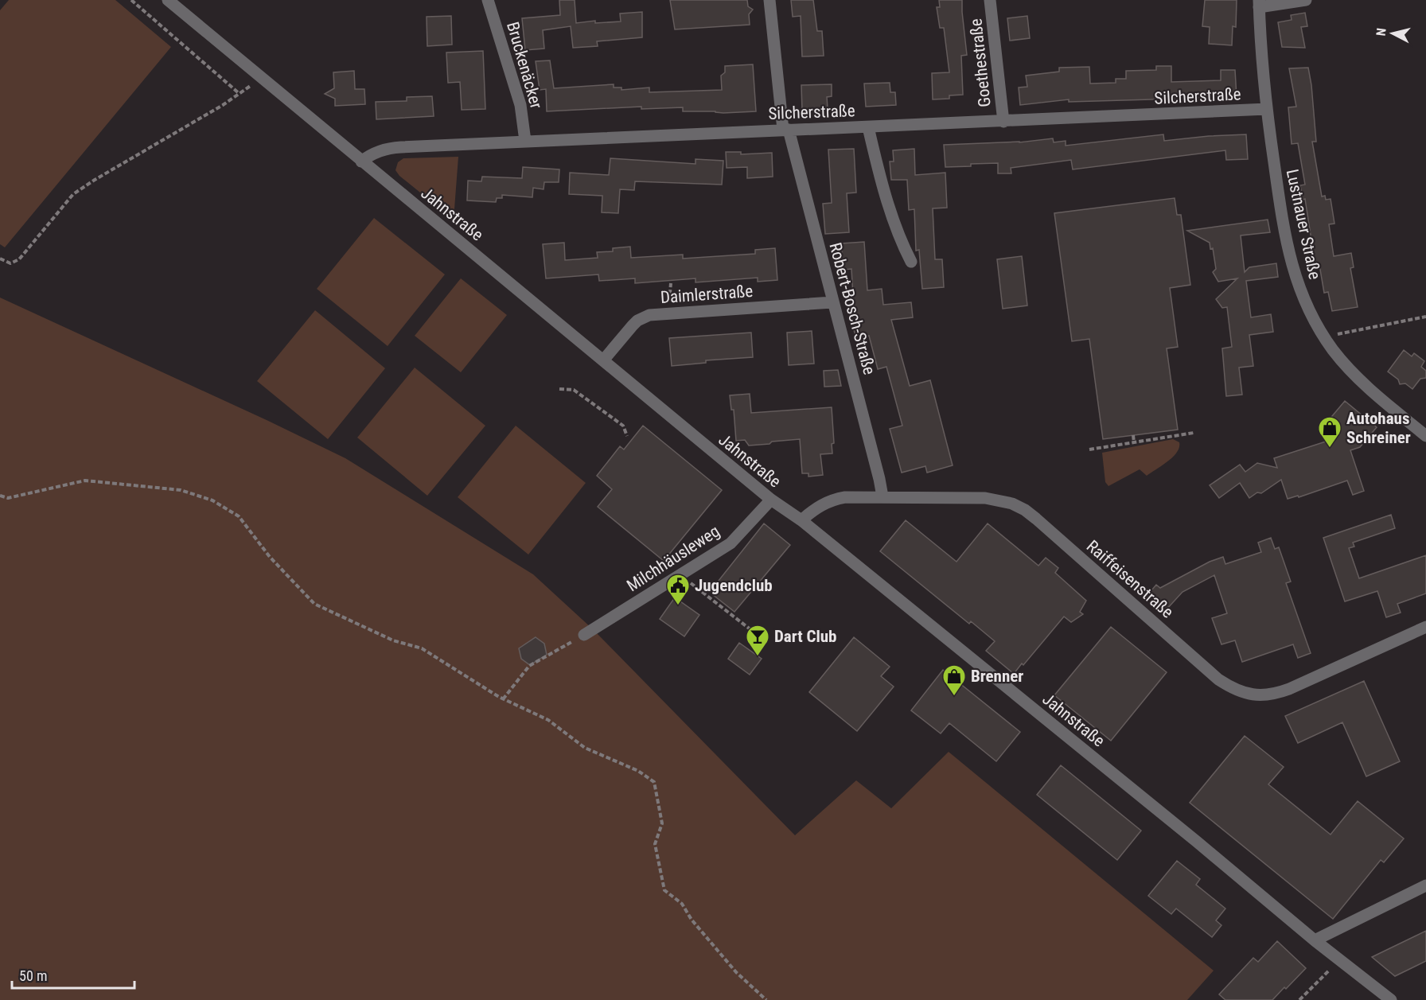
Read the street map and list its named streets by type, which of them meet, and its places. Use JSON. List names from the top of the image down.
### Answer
{
  "streets": {
    "street": [
      "Goethestraße",
      "Bruckenäcker",
      "Silcherstraße",
      "Jahnstraße",
      "Lustnauer Straße",
      "Daimlerstraße",
      "Robert-Bosch-Straße",
      "Milchhäusleweg",
      "Raiffeisenstraße"
    ]
  },
  "crossings": [
    ["Goethestraße", "Silcherstraße"],
    ["Bruckenäcker", "Silcherstraße"],
    ["Silcherstraße", "Jahnstraße"],
    ["Silcherstraße", "Lustnauer Straße"],
    ["Silcherstraße", "Robert-Bosch-Straße"],
    ["Jahnstraße", "Daimlerstraße"],
    ["Jahnstraße", "Milchhäusleweg"],
    ["Jahnstraße", "Raiffeisenstraße"],
    ["Daimlerstraße", "Robert-Bosch-Straße"],
    ["Robert-Bosch-Straße", "Raiffeisenstraße"]
  ],
  "places": {
    "shop": ["Autohaus Schreiner", "Brenner"],
    "public building": ["Jugendclub"],
    "bar": ["Dart Club"]
  },
  "scale_bar": "50 m",
  "north": "left"
}
